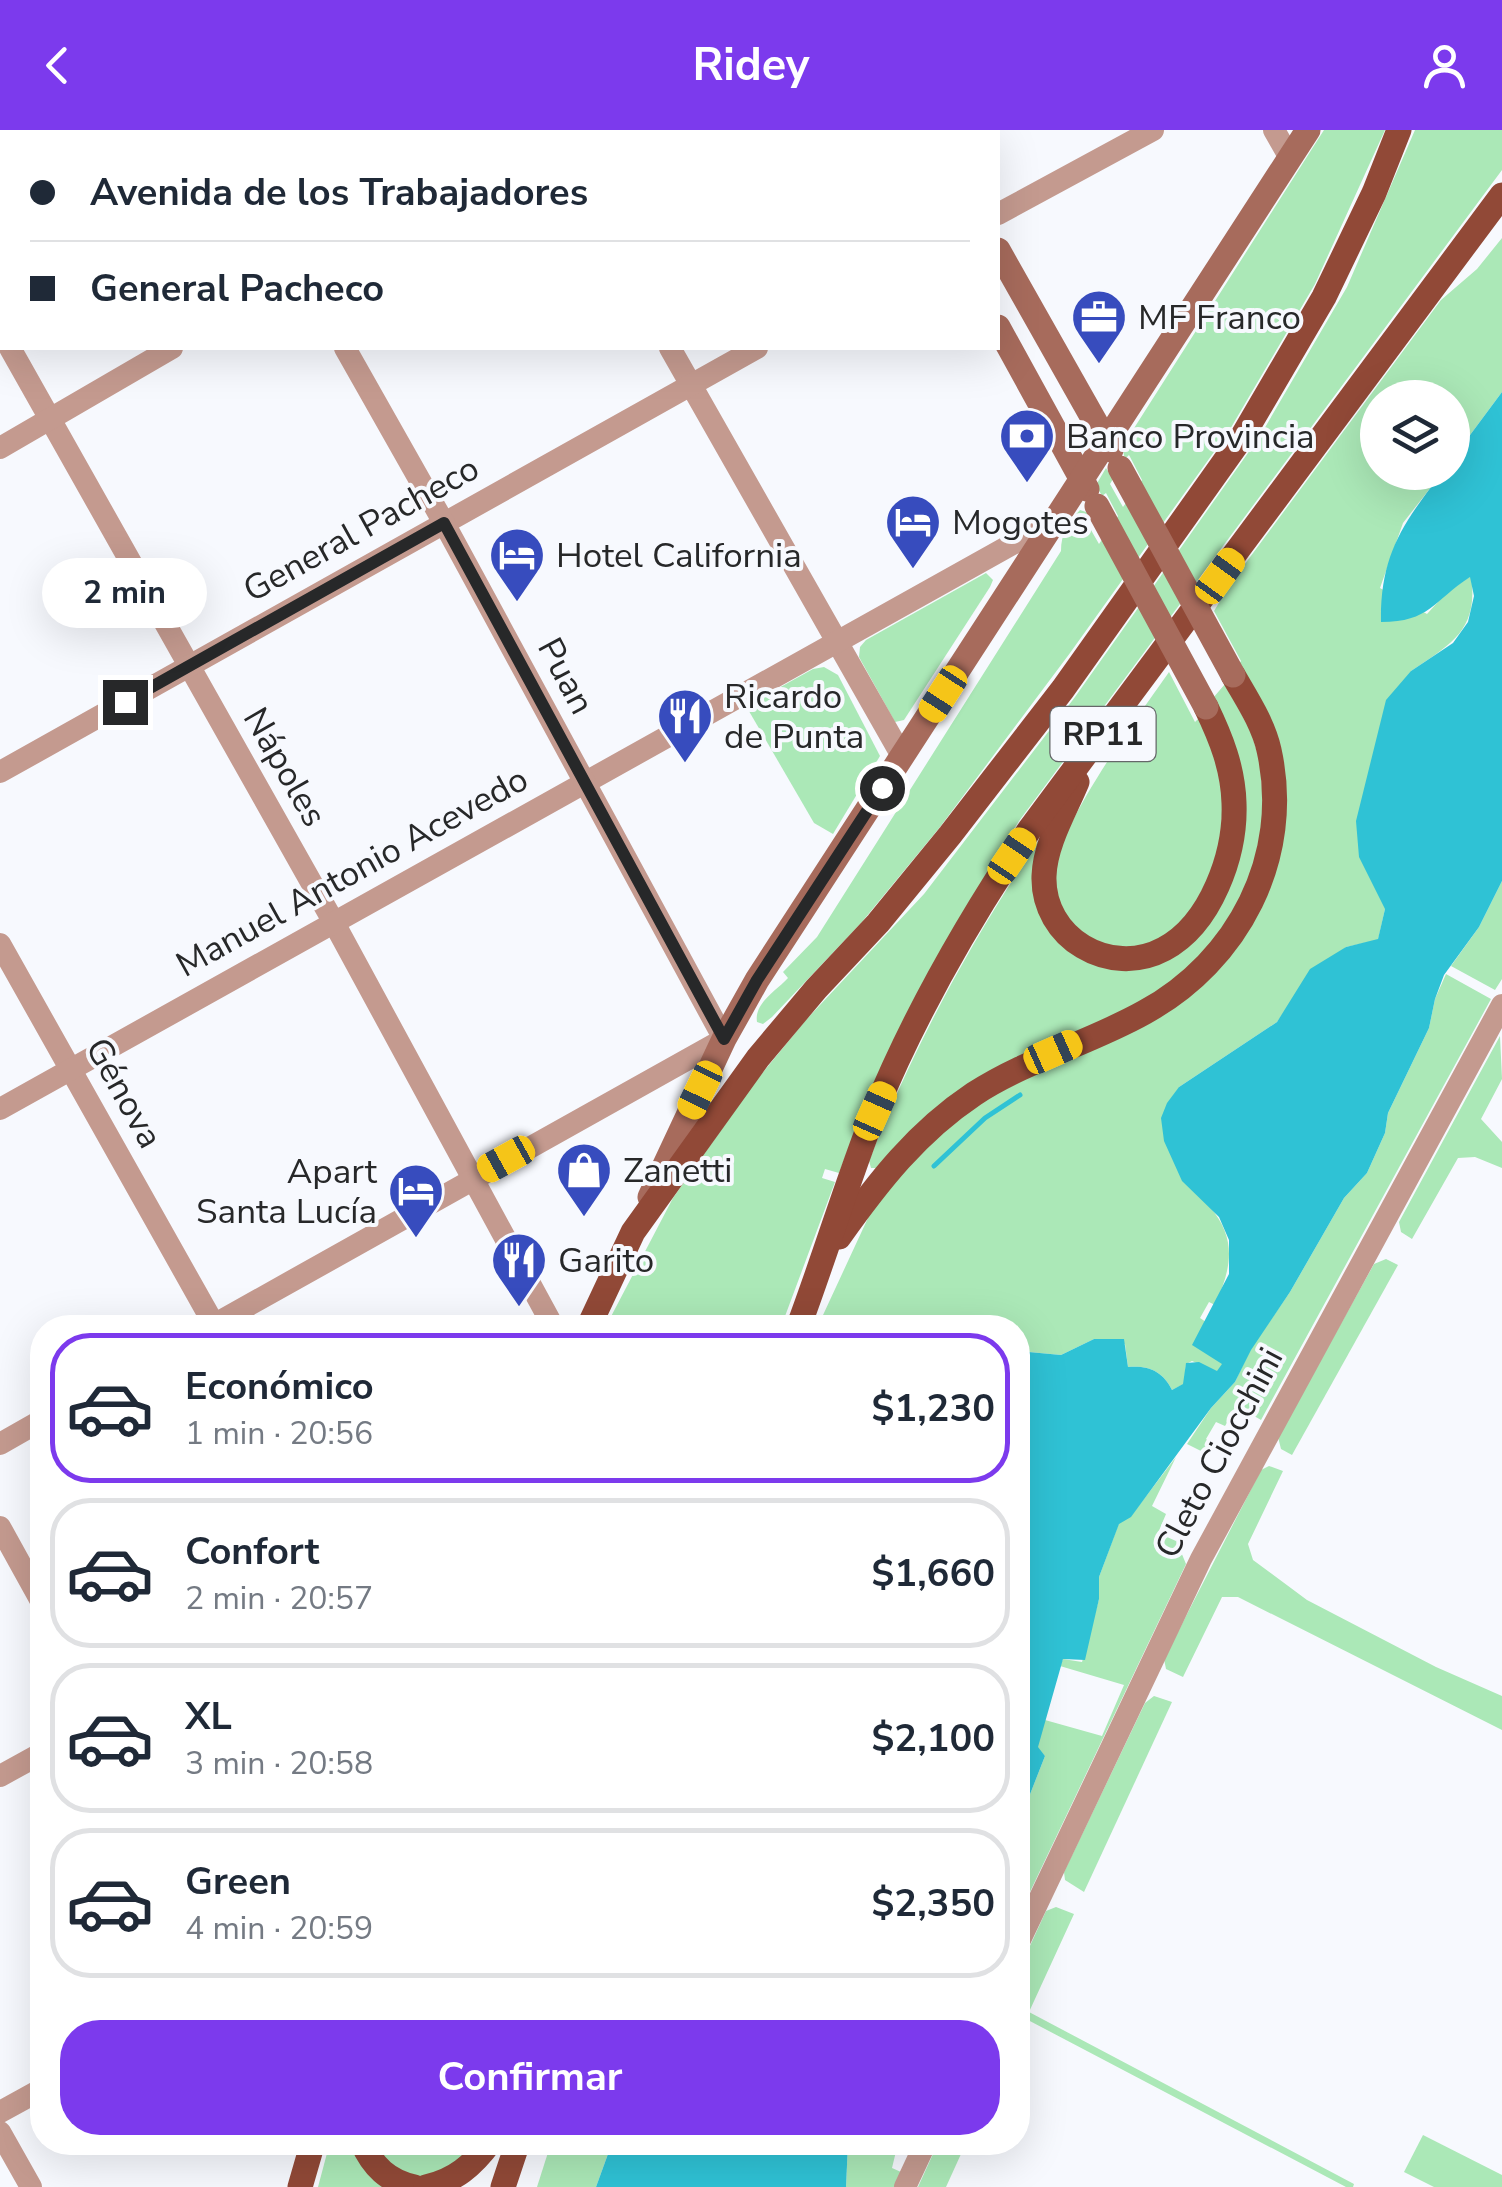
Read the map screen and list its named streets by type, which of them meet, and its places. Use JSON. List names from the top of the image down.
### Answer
{
  "streets": {
    "main road": ["RP11"],
    "street": [
      "General Pacheco",
      "Puan",
      "Nápoles",
      "Manuel Antonio Acevedo",
      "Génova",
      "Cleto Ciocchini"
    ]
  },
  "crossings": [
    ["General Pacheco", "Puan"],
    ["General Pacheco", "Nápoles"],
    ["Puan", "Manuel Antonio Acevedo"],
    ["Nápoles", "Manuel Antonio Acevedo"],
    ["Manuel Antonio Acevedo", "Génova"]
  ],
  "places": {
    "office": ["MF Franco"],
    "bank": ["Banco Provincia"],
    "hotel": ["Mogotes", "Hotel California", "Apart Santa Lucía"],
    "restaurant": ["Ricardo de Punta", "Garito"],
    "shop": ["Zanetti"]
  },
  "page": {
    "header": "Ridey",
    "banner": ["Avenida de los Trabajadores", "General Pacheco"],
    "bubble": "2 min",
    "list": [
      {
        "name": "Económico",
        "note": "1 min · 20:56",
        "value": "$1,230"
      },
      {
        "name": "Confort",
        "note": "2 min · 20:57",
        "value": "$1,660"
      },
      {
        "name": "XL",
        "note": "3 min · 20:58",
        "value": "$2,100"
      },
      {
        "name": "Green",
        "note": "4 min · 20:59",
        "value": "$2,350"
      }
    ],
    "buttons": "Confirmar"
  }
}
